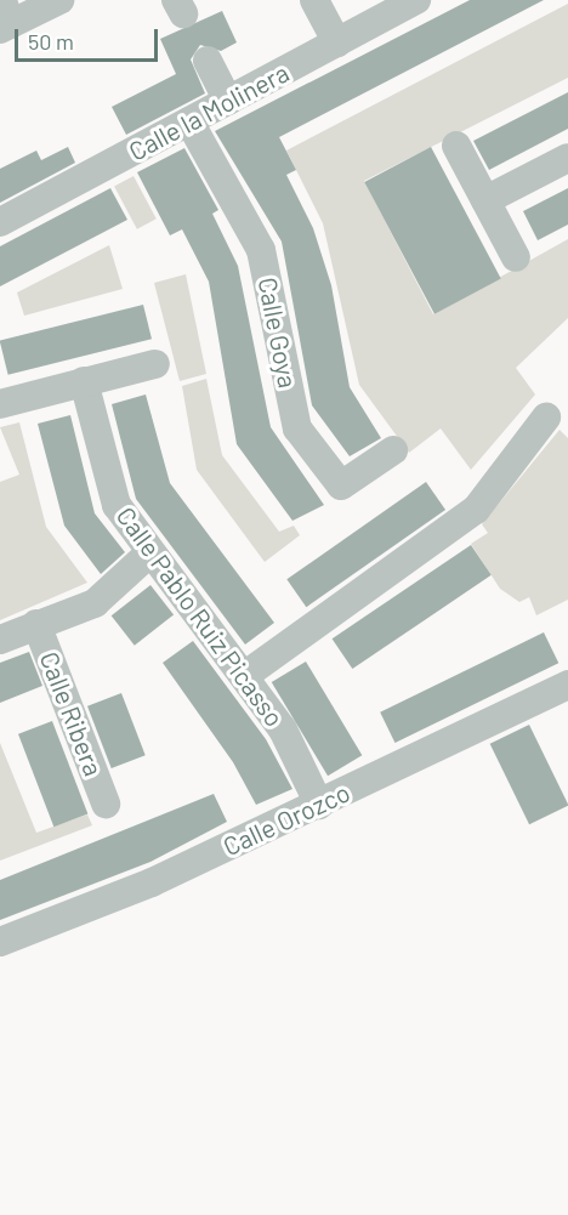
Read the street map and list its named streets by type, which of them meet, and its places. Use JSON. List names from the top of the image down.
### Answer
{
  "streets": {
    "street": [
      "Calle la Molinera",
      "Calle Goya",
      "Calle Pablo Ruiz Picasso",
      "Calle Ribera",
      "Calle Orozco"
    ]
  },
  "crossings": [
    ["Calle la Molinera", "Calle Goya"],
    ["Calle Pablo Ruiz Picasso", "Calle Orozco"]
  ],
  "scale_bar": "50 m"
}
